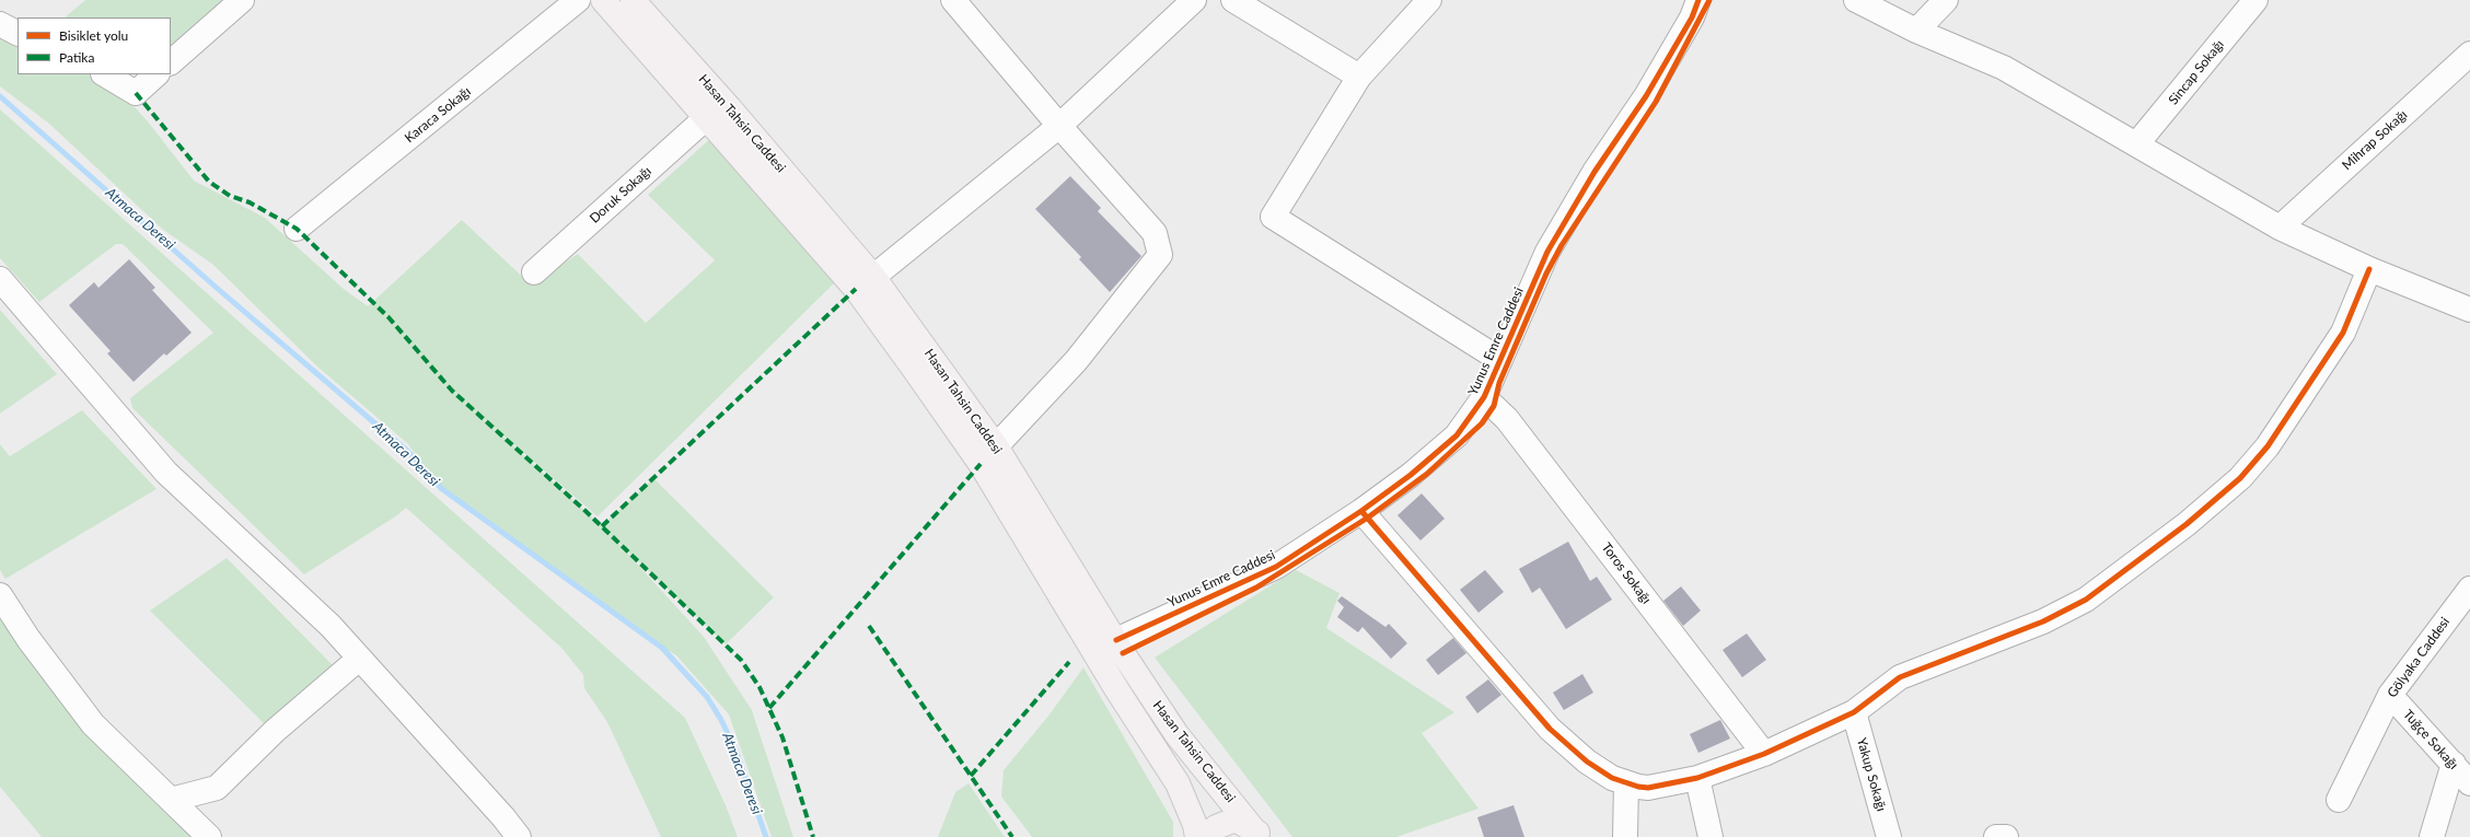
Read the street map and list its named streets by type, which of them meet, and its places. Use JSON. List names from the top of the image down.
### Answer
{
  "streets": {
    "main road": ["Hasan Tahsin Caddesi"],
    "street": [
      "Sincap Sokağı",
      "Karaca Sokağı",
      "Mihrap Sokağı",
      "Doruk Sokağı",
      "Yunus Emre Caddesi",
      "Toros Sokağı",
      "Gölyaka Caddesi",
      "Tuğçe Sokağı",
      "Yakup Sokağı"
    ]
  },
  "crossings": [
    ["Hasan Tahsin Caddesi", "Doruk Sokağı"],
    ["Hasan Tahsin Caddesi", "Yunus Emre Caddesi"],
    ["Yunus Emre Caddesi", "Toros Sokağı"],
    ["Gölyaka Caddesi", "Tuğçe Sokağı"]
  ],
  "water": ["Atmaca Deresi"],
  "legend": ["Bisiklet yolu", "Patika"]
}
